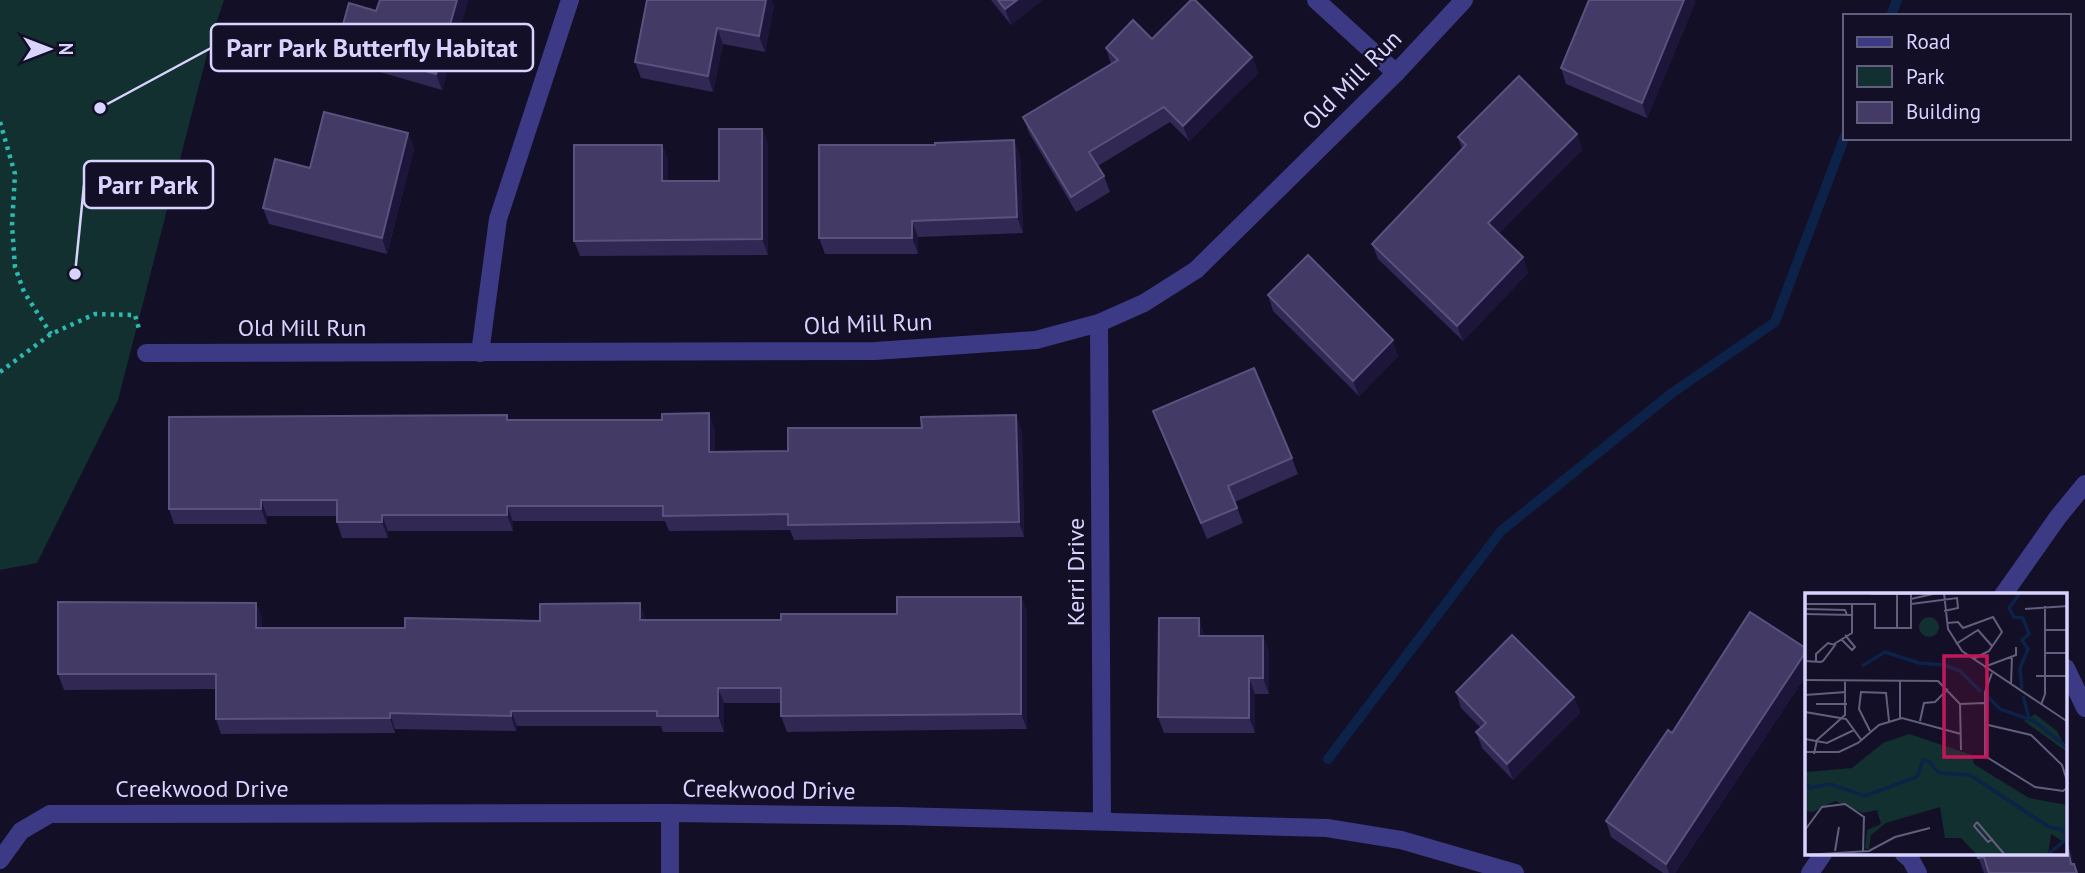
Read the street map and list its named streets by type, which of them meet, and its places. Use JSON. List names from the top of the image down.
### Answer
{
  "streets": {
    "street": ["Old Mill Run", "Kerri Drive", "Creekwood Drive"]
  },
  "crossings": [
    ["Old Mill Run", "Kerri Drive"],
    ["Kerri Drive", "Creekwood Drive"]
  ],
  "places": ["Parr Park Butterfly Habitat", "Parr Park"],
  "legend": ["Road", "Park", "Building"],
  "north": "right"
}
